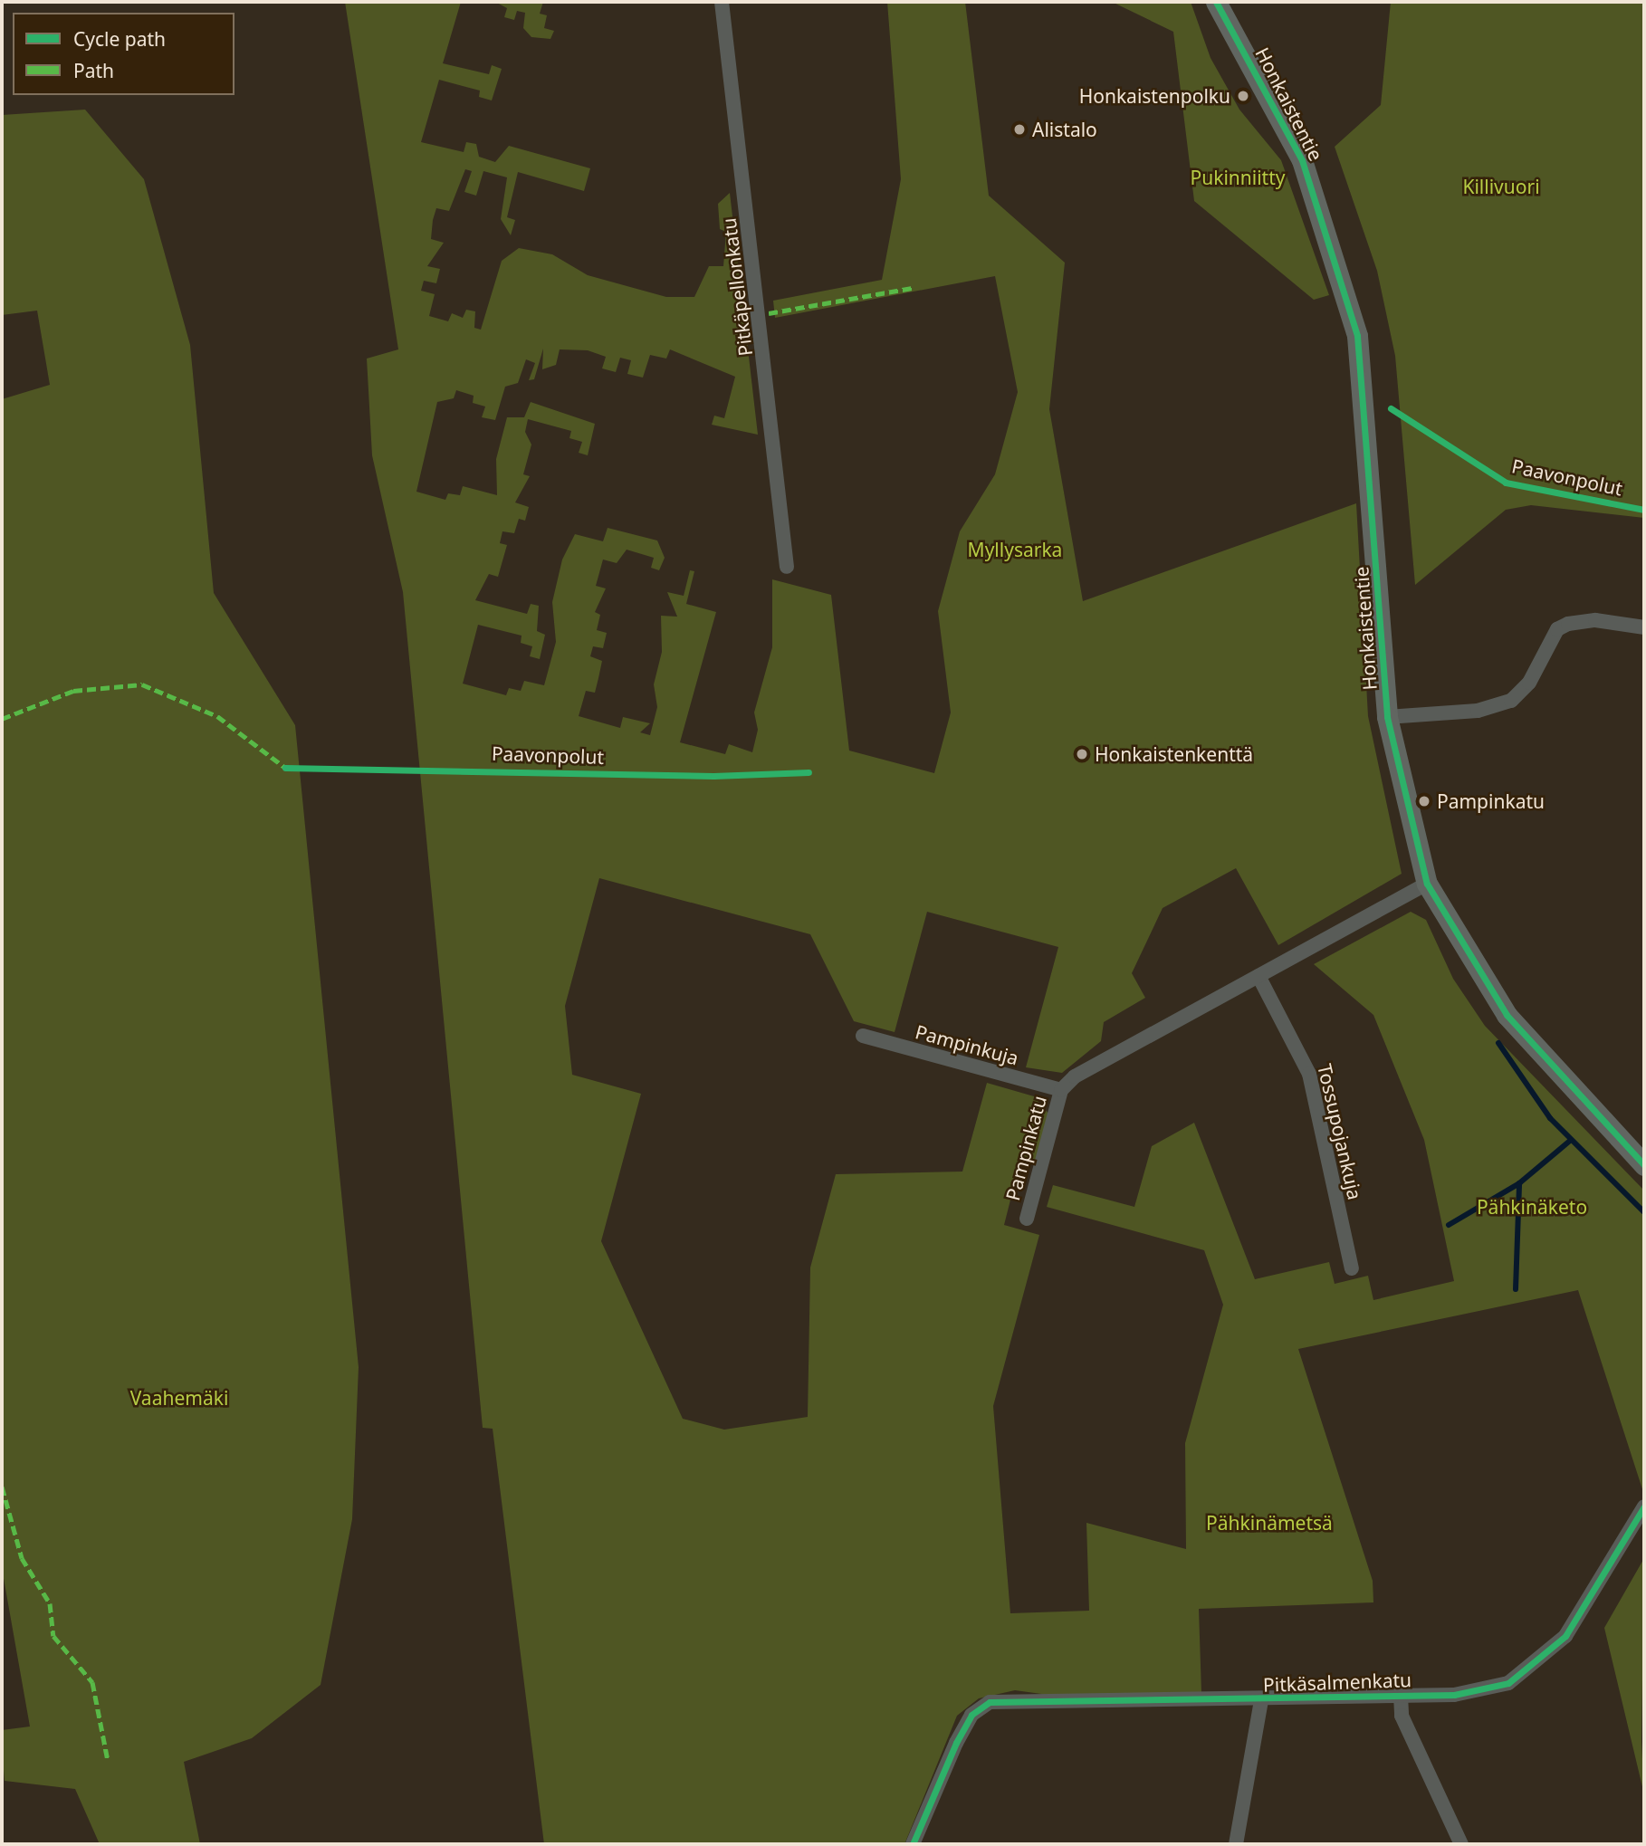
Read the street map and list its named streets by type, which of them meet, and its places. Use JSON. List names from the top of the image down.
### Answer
{
  "streets": {
    "street": [
      "Honkaistentie",
      "Pitkäpellonkatu",
      "Pampinkuja",
      "Tossupojankuja",
      "Pampinkatu",
      "Pitkäsalmenkatu"
    ],
    "cycle path": ["Paavonpolut"]
  },
  "crossings": [
    ["Honkaistentie", "Pampinkatu"],
    ["Pampinkuja", "Pampinkatu"],
    ["Tossupojankuja", "Pampinkatu"]
  ],
  "parks": [
    "Pukinniitty",
    "Killivuori",
    "Myllysarka",
    "Pähkinäketo",
    "Vaahemäki",
    "Pähkinämetsä"
  ],
  "places": [
    "Honkaistenpolku",
    "Alistalo",
    "Honkaistenkenttä",
    "Pampinkatu"
  ],
  "legend": ["Cycle path", "Path"]
}
